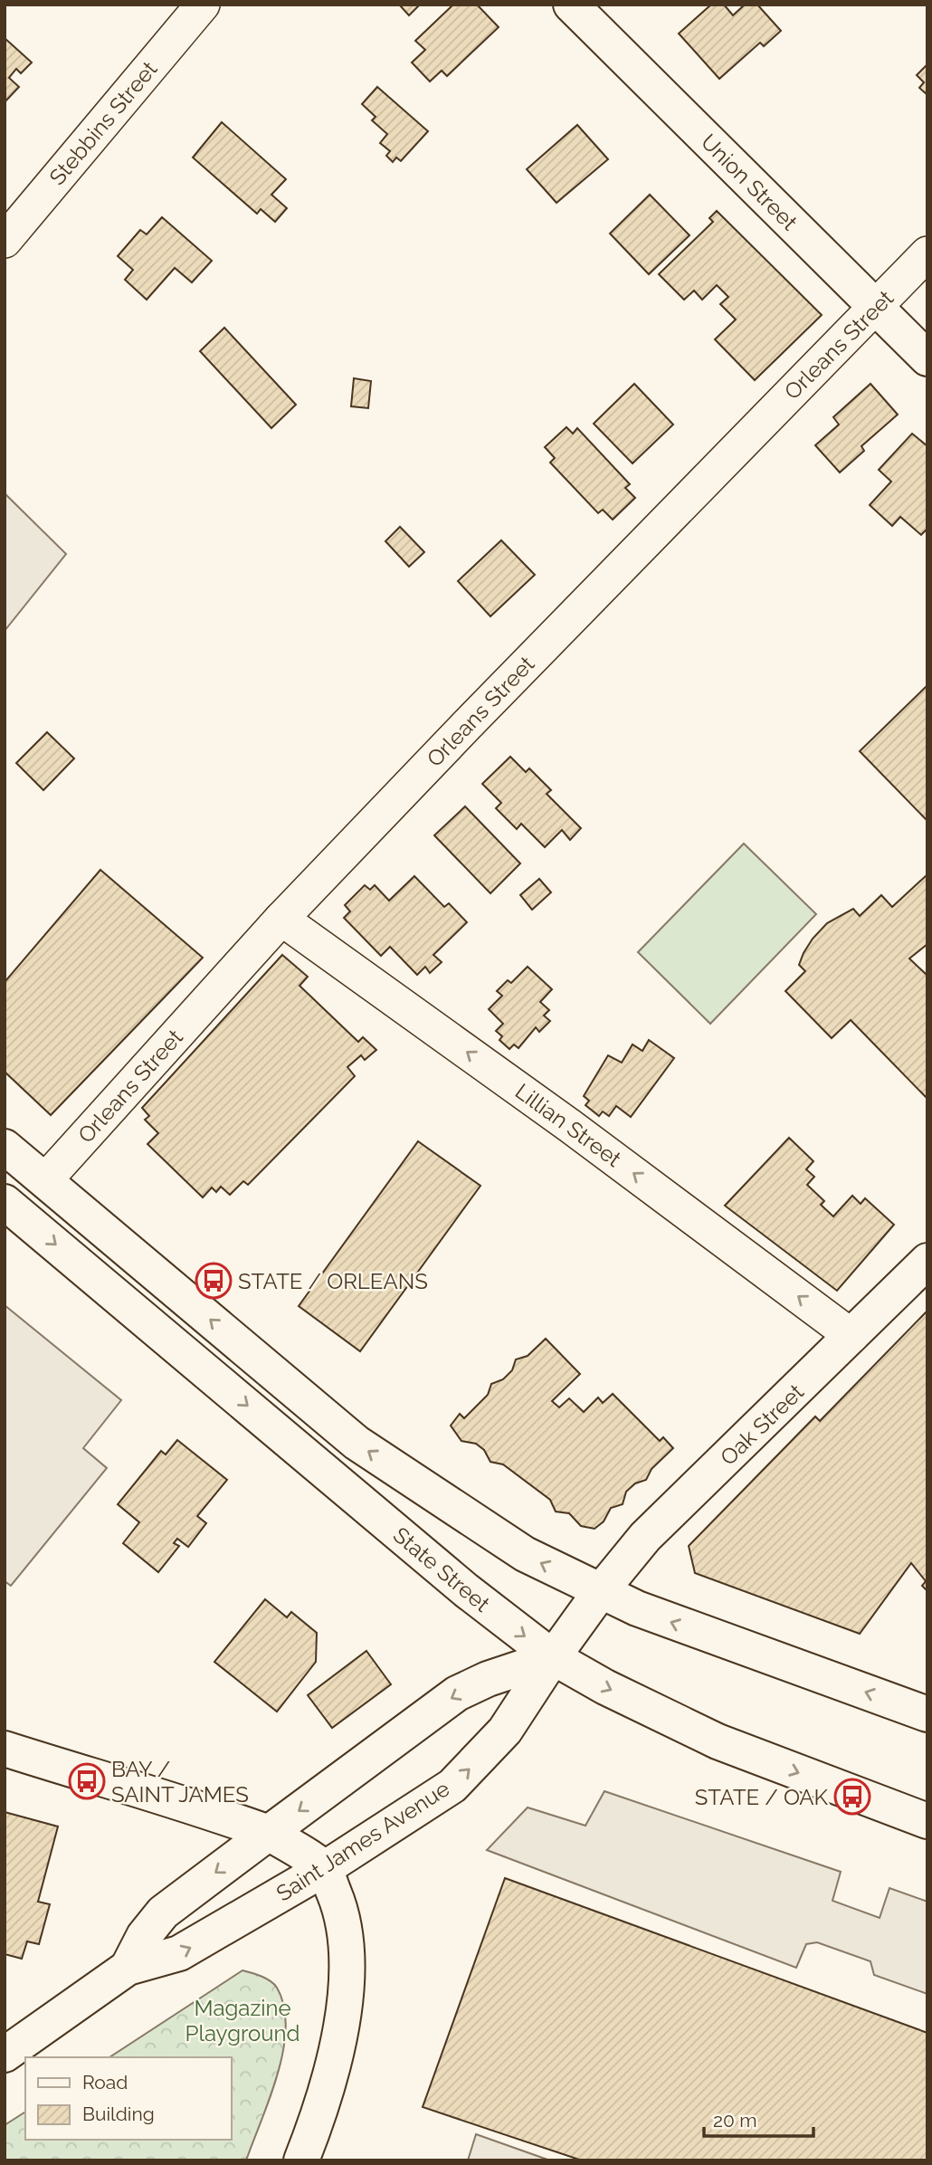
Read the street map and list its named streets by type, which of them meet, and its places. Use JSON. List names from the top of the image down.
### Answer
{
  "streets": {
    "main road": [
      "Union Street",
      "Oak Street",
      "State Street",
      "Saint James Avenue"
    ],
    "street": ["Stebbins Street", "Orleans Street", "Lillian Street"]
  },
  "crossings": [
    ["Union Street", "Orleans Street"],
    ["Orleans Street", "Lillian Street"],
    ["Orleans Street", "State Street"],
    ["Lillian Street", "Oak Street"],
    ["Oak Street", "Saint James Avenue"],
    ["State Street", "Saint James Avenue"]
  ],
  "one_way": ["Lillian Street"],
  "parks": ["Magazine Playground"],
  "places": {
    "bus stop": ["STATE / ORLEANS", "BAY / SAINT JAMES", "STATE / OAK"]
  },
  "legend": ["Road", "Building"],
  "scale_bar": "20 m"
}
